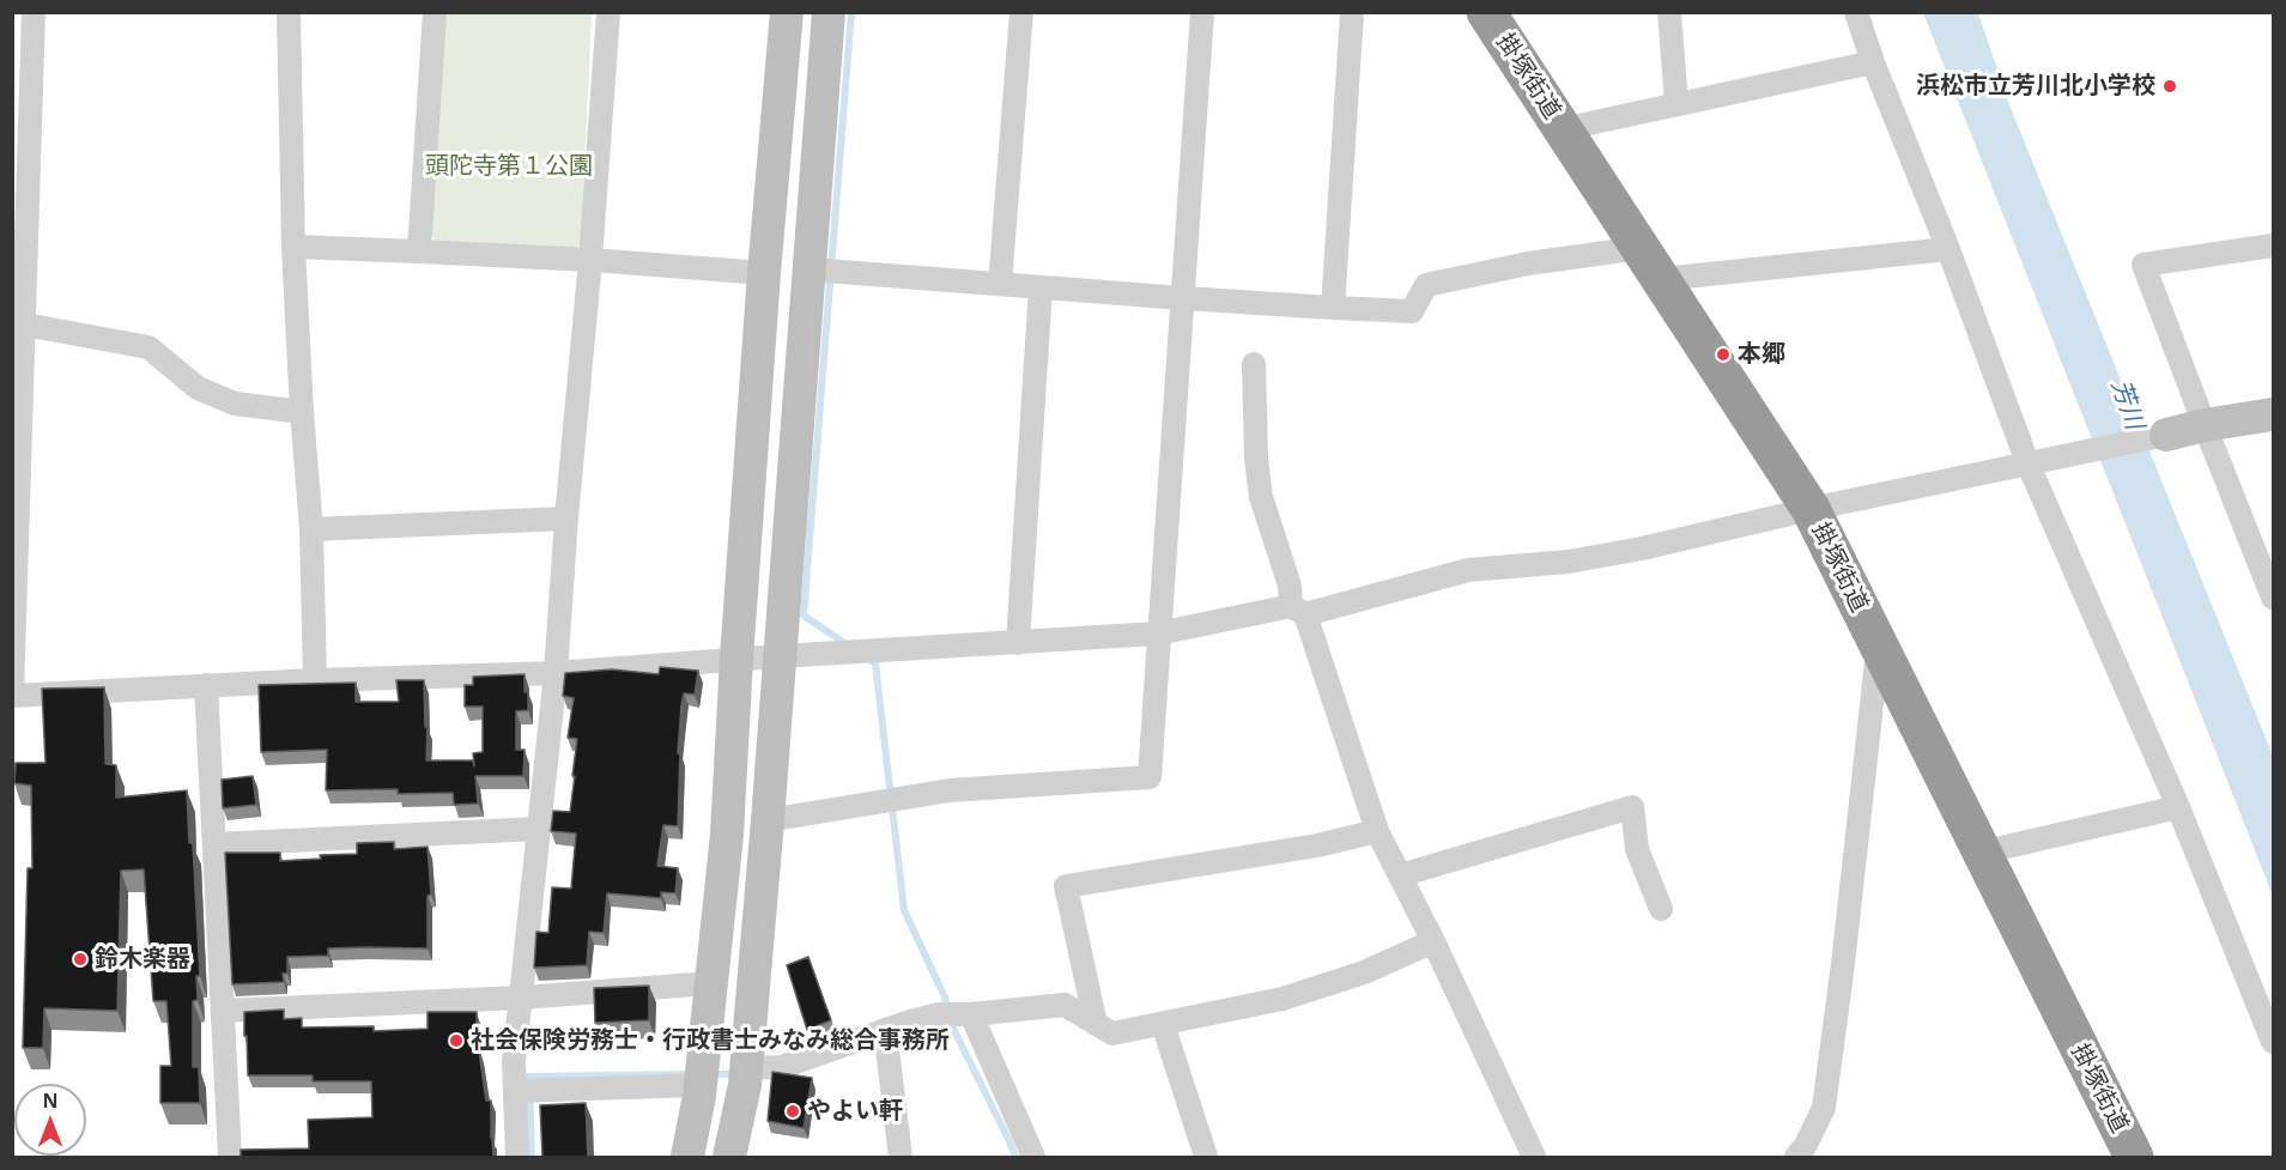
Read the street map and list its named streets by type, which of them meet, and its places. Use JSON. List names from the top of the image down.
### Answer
{
  "streets": {
    "highway": ["掛塚街道"]
  },
  "water": ["芳川"],
  "parks": ["頭陀寺第１公園"],
  "places": [
    "浜松市立芳川北小学校",
    "本郷",
    "鈴木楽器",
    "社会保険労務士・行政書士みなみ総合事務所",
    "やよい軒"
  ],
  "north": "top"
}
